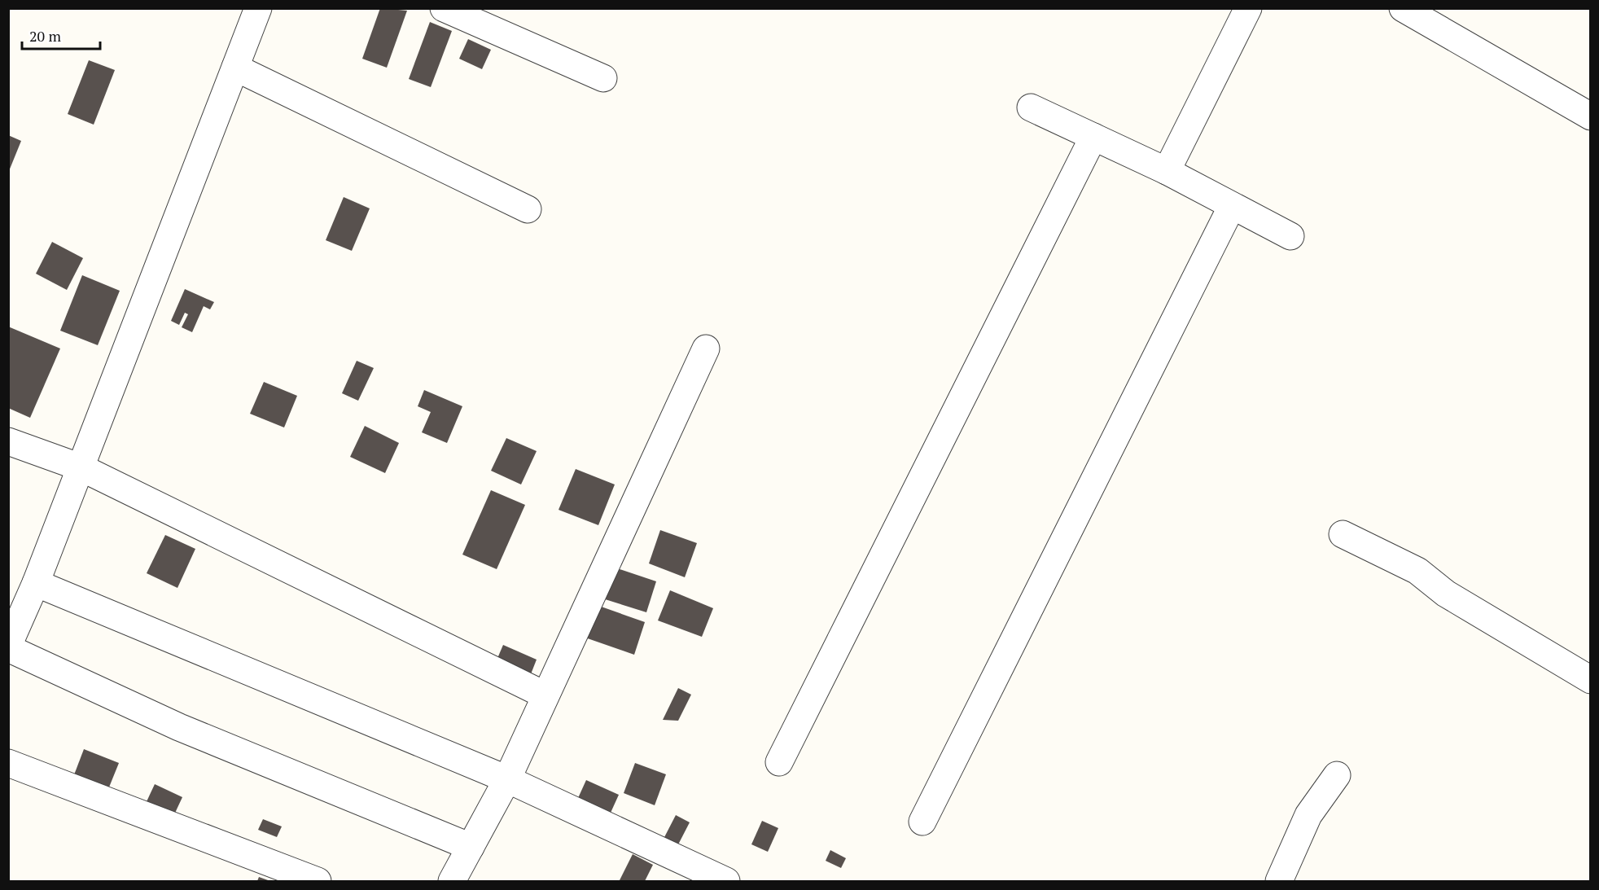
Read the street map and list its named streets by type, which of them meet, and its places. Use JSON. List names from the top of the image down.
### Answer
{
  "scale_bar": "20 m"
}
